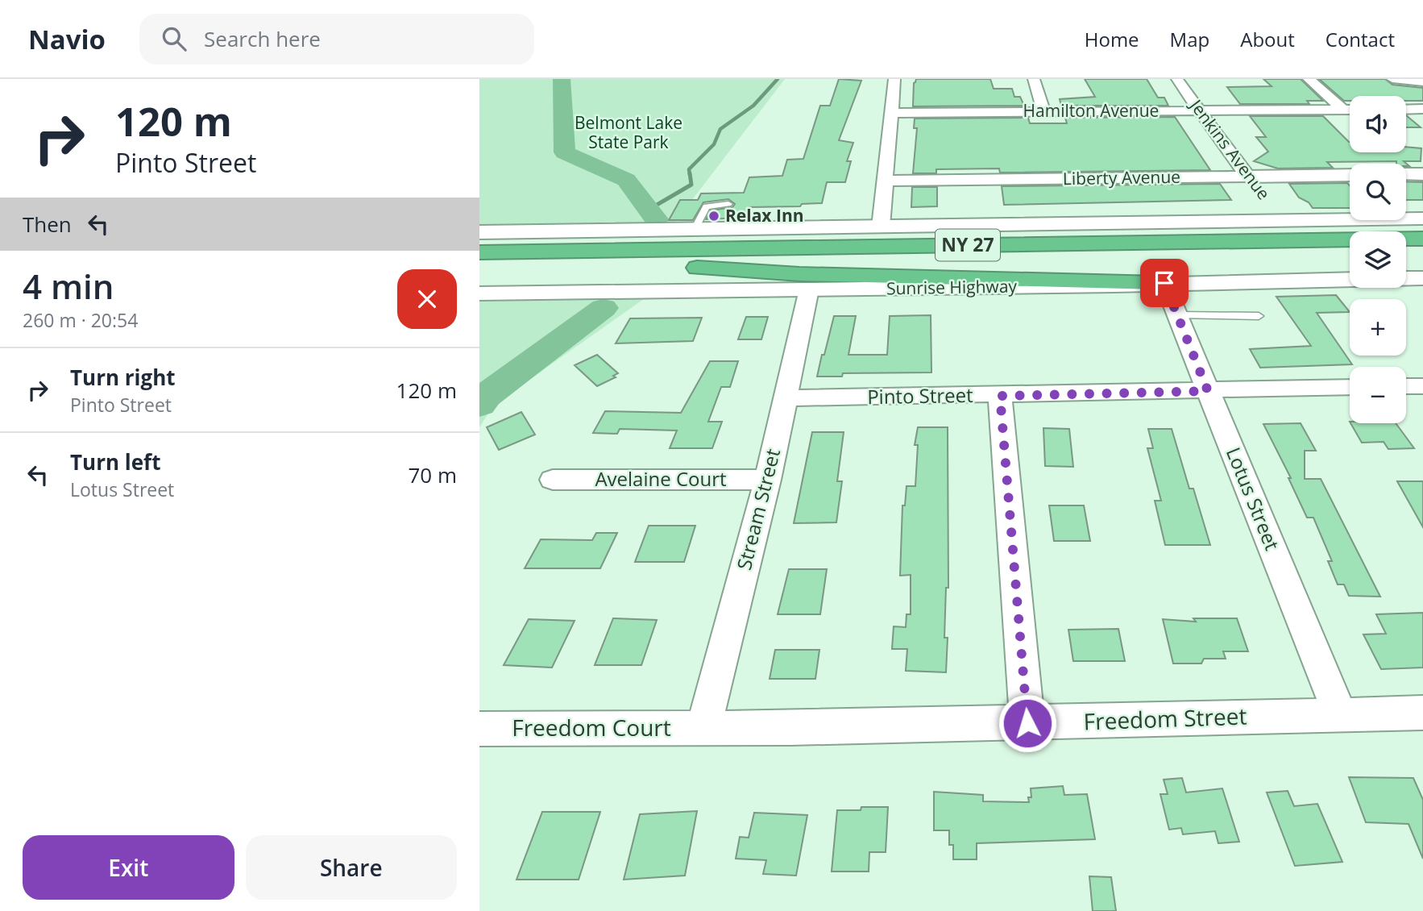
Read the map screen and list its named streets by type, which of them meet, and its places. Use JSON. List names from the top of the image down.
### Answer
{
  "streets": {
    "highway": ["NY 27", "Sunrise Highway"],
    "main road": ["Jenkins Avenue", "Liberty Avenue"],
    "street": [
      "Hamilton Avenue",
      "Pinto Street",
      "Avelaine Court",
      "Lotus Street",
      "Stream Street",
      "Freedom Street",
      "Freedom Court"
    ]
  },
  "crossings": [
    ["Hamilton Avenue", "Jenkins Avenue"],
    ["Jenkins Avenue", "Liberty Avenue"],
    ["Sunrise Highway", "Lotus Street"],
    ["Sunrise Highway", "Stream Street"],
    ["Pinto Street", "Lotus Street"],
    ["Pinto Street", "Stream Street"],
    ["Avelaine Court", "Stream Street"],
    ["Lotus Street", "Freedom Street"],
    ["Stream Street", "Freedom Street"],
    ["Stream Street", "Freedom Court"],
    ["Freedom Street", "Freedom Court"]
  ],
  "parks": ["Belmont Lake State Park"],
  "places": ["Relax Inn"],
  "page": {
    "header": "Navio",
    "search": "Search here",
    "nav": [
      "Home",
      "Map",
      "About",
      "Contact"
    ],
    "turn": ["120 m", "Pinto Street"],
    "map_buttons": ["+", "−"],
    "then": "Then",
    "heading": ["4 min", "260 m · 20:54"],
    "list": [
      {
        "name": "Turn right",
        "note": "Pinto Street",
        "value": "120 m"
      },
      {
        "name": "Turn left",
        "note": "Lotus Street",
        "value": "70 m"
      }
    ],
    "buttons": ["Exit", "Share"]
  }
}
